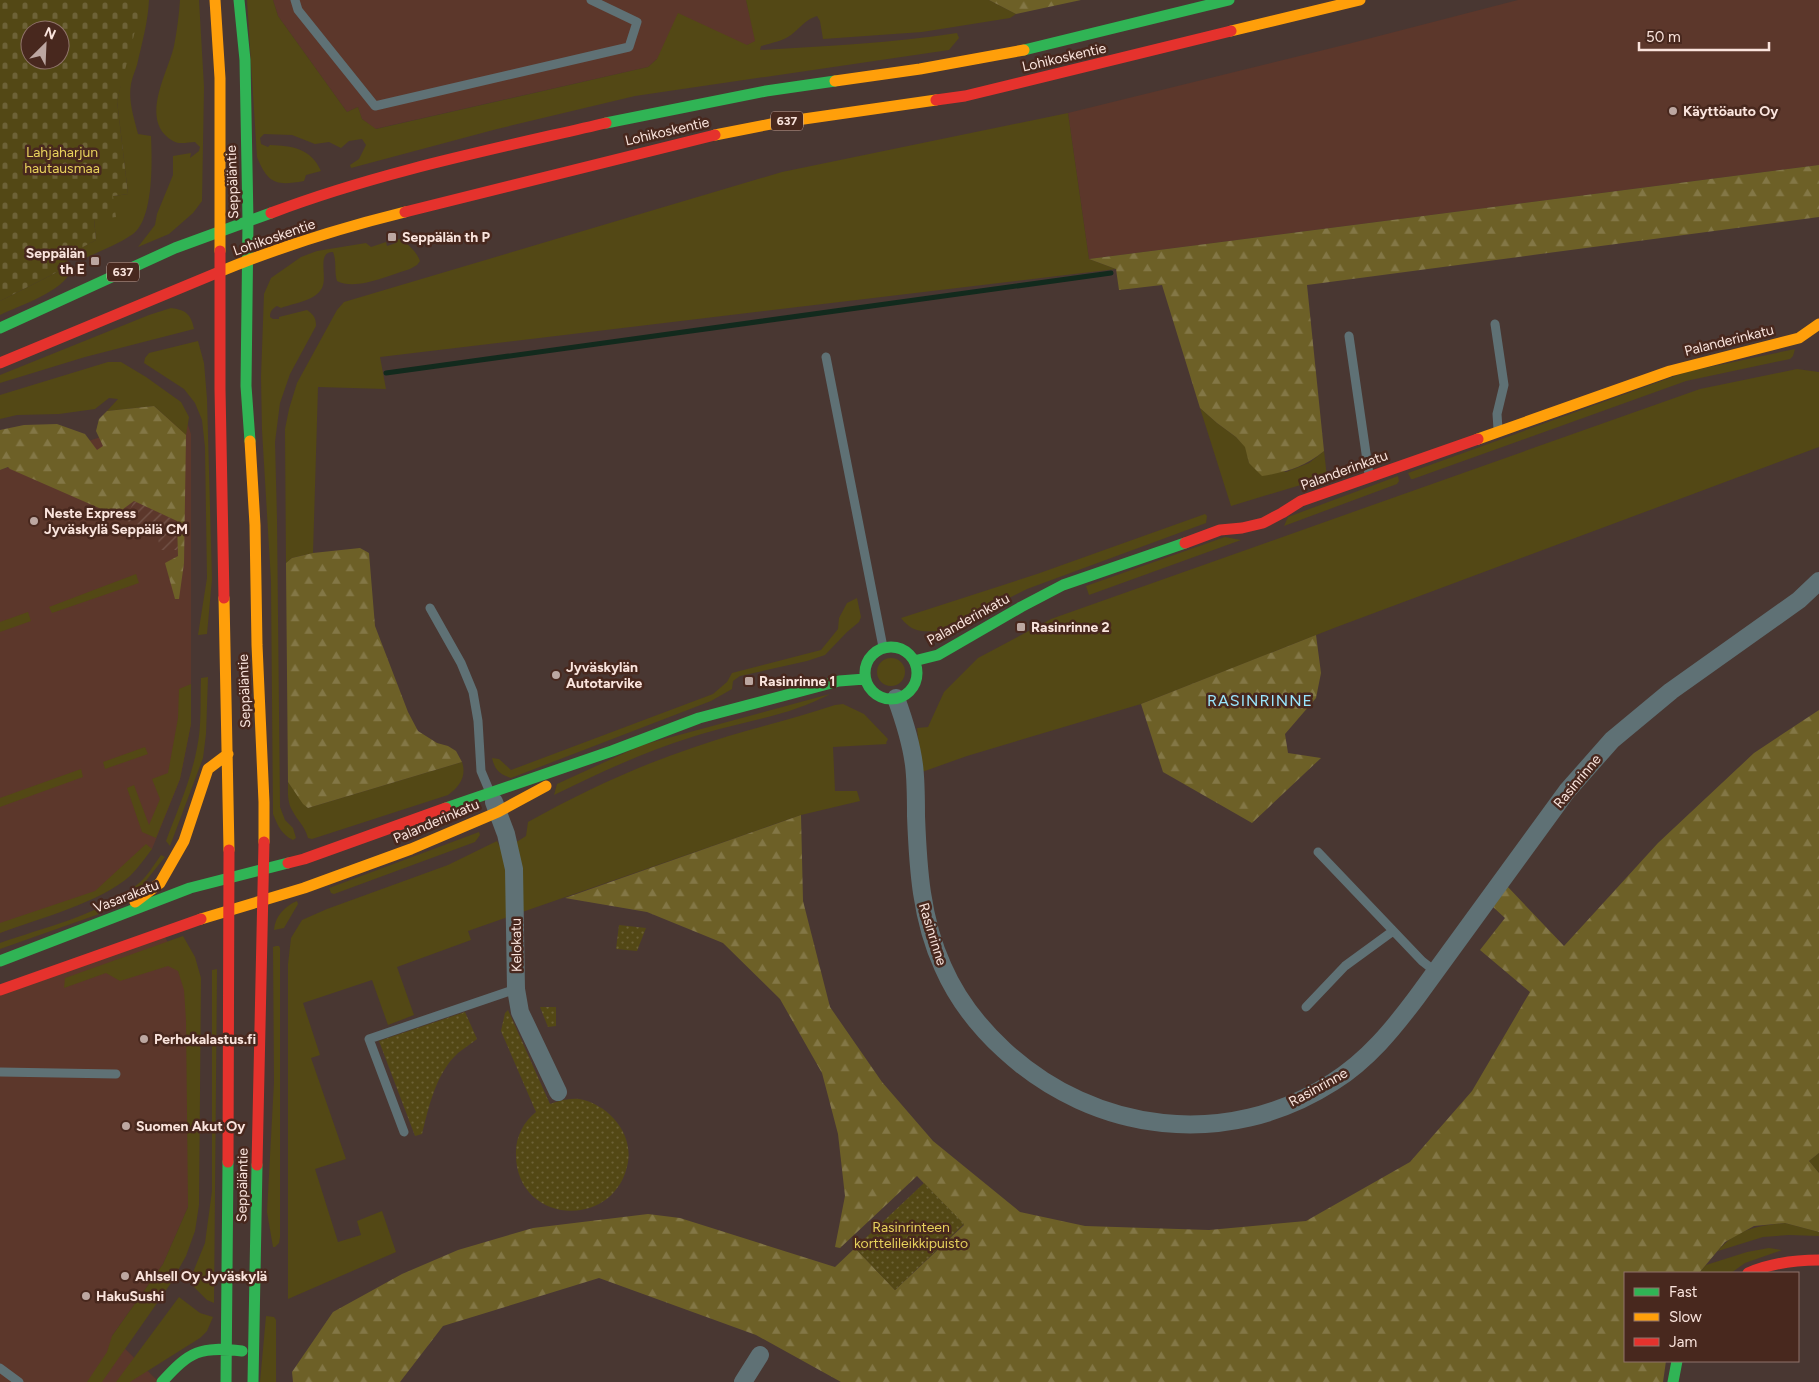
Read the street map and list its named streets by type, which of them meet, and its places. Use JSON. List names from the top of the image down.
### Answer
{
  "streets": {
    "main road": [
      "Lohikoskentie",
      "637",
      "Seppäläntie",
      "Palanderinkatu",
      "Vasarakatu"
    ],
    "street": ["Rasinrinne", "Kelokatu"]
  },
  "crossings": [
    ["Lohikoskentie", "Seppäläntie"],
    ["Seppäläntie", "Palanderinkatu"],
    ["Seppäläntie", "Vasarakatu"],
    ["Palanderinkatu", "Rasinrinne"],
    ["Palanderinkatu", "Vasarakatu"],
    ["Palanderinkatu", "Kelokatu"]
  ],
  "districts": ["RASINRINNE"],
  "parks": ["Lahjaharjun hautausmaa", "Rasinrinteen korttelileikkipuisto"],
  "places": {
    "other": [
      "Käyttöauto Oy",
      "Neste Express Jyväskylä Seppälä CM",
      "Jyväskylän Autotarvike",
      "Perhokalastus.fi",
      "Suomen Akut Oy",
      "Ahlsell Oy Jyväskylä",
      "HakuSushi"
    ],
    "transit": [
      "Seppälän th P",
      "Seppälän th E",
      "Rasinrinne 2",
      "Rasinrinne 1"
    ]
  },
  "legend": ["Fast", "Slow", "Jam"],
  "scale_bar": "50 m",
  "north": "top right"
}
